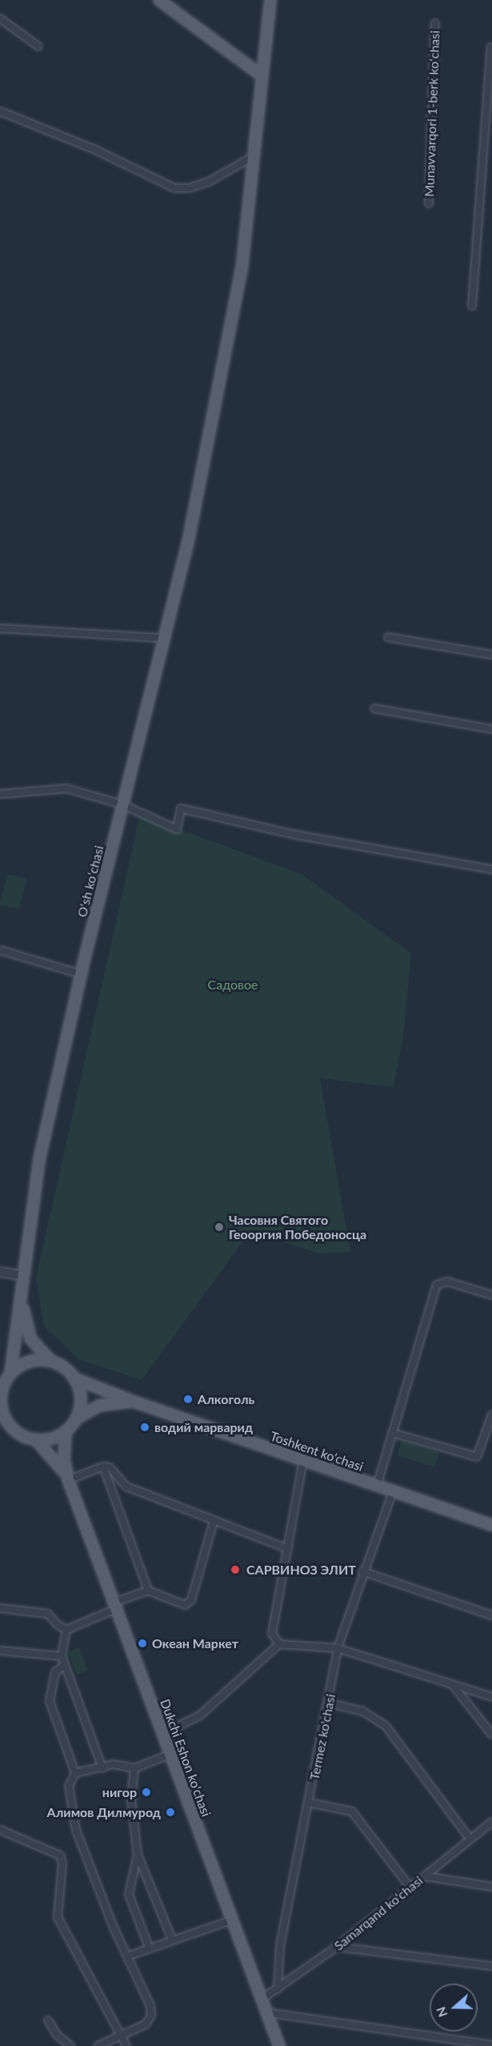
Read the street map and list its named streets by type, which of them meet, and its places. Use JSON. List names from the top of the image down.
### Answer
{
  "streets": {
    "main road": ["Oʻsh koʻchasi", "Toshkent ko'chasi", "Dukchi Eshon ko'chasi"],
    "street": ["Munavvarqori 1-berk koʻchasi", "Termez ko'chasi", "Samarqand ko‘chasi"]
  },
  "crossings": [
    ["Toshkent ko'chasi", "Termez ko'chasi"],
    ["Termez ko'chasi", "Samarqand ko‘chasi"],
    ["Dukchi Eshon ko'chasi", "Samarqand ko‘chasi"]
  ],
  "parks": ["Садовое"],
  "places": [
    "Часовня Святого Геооргия Победоносца",
    "Алкоголь",
    "водий марварид",
    "САРВИНОЗ ЭЛИТ",
    "Океан Маркет",
    "нигор",
    "Алимов Дилмурод"
  ],
  "north": "left"
}
